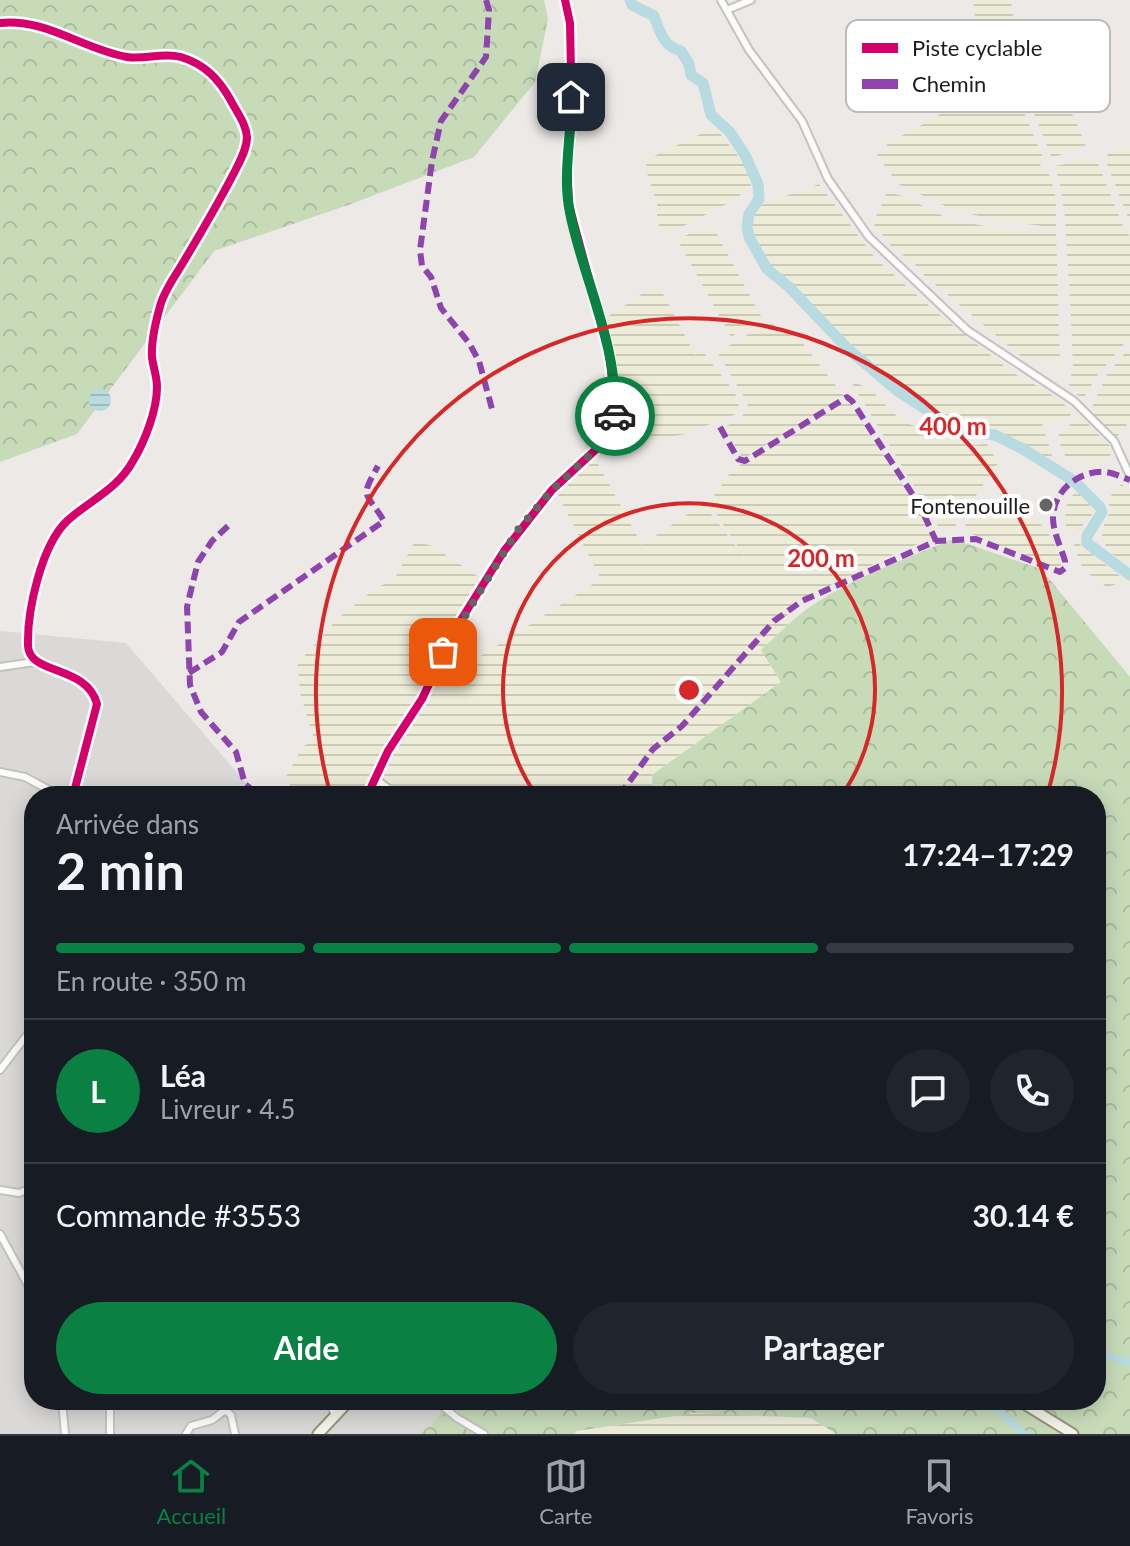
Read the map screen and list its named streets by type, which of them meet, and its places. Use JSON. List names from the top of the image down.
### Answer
{
  "places": ["Fontenouille"],
  "legend": ["Piste cyclable", "Chemin"],
  "page": {
    "heading": ["2 min", "Arrivée dans", "17:24–17:29"],
    "panel": [
      "Léa",
      "Livreur · 4.5",
      "Commande #3553",
      "30.14 €"
    ],
    "bar": "En route · 350 m",
    "round": "L",
    "buttons": ["Aide", "Partager"],
    "tabs": ["Accueil", "Carte", "Favoris"]
  },
  "rings": ["400 m", "200 m"]
}
